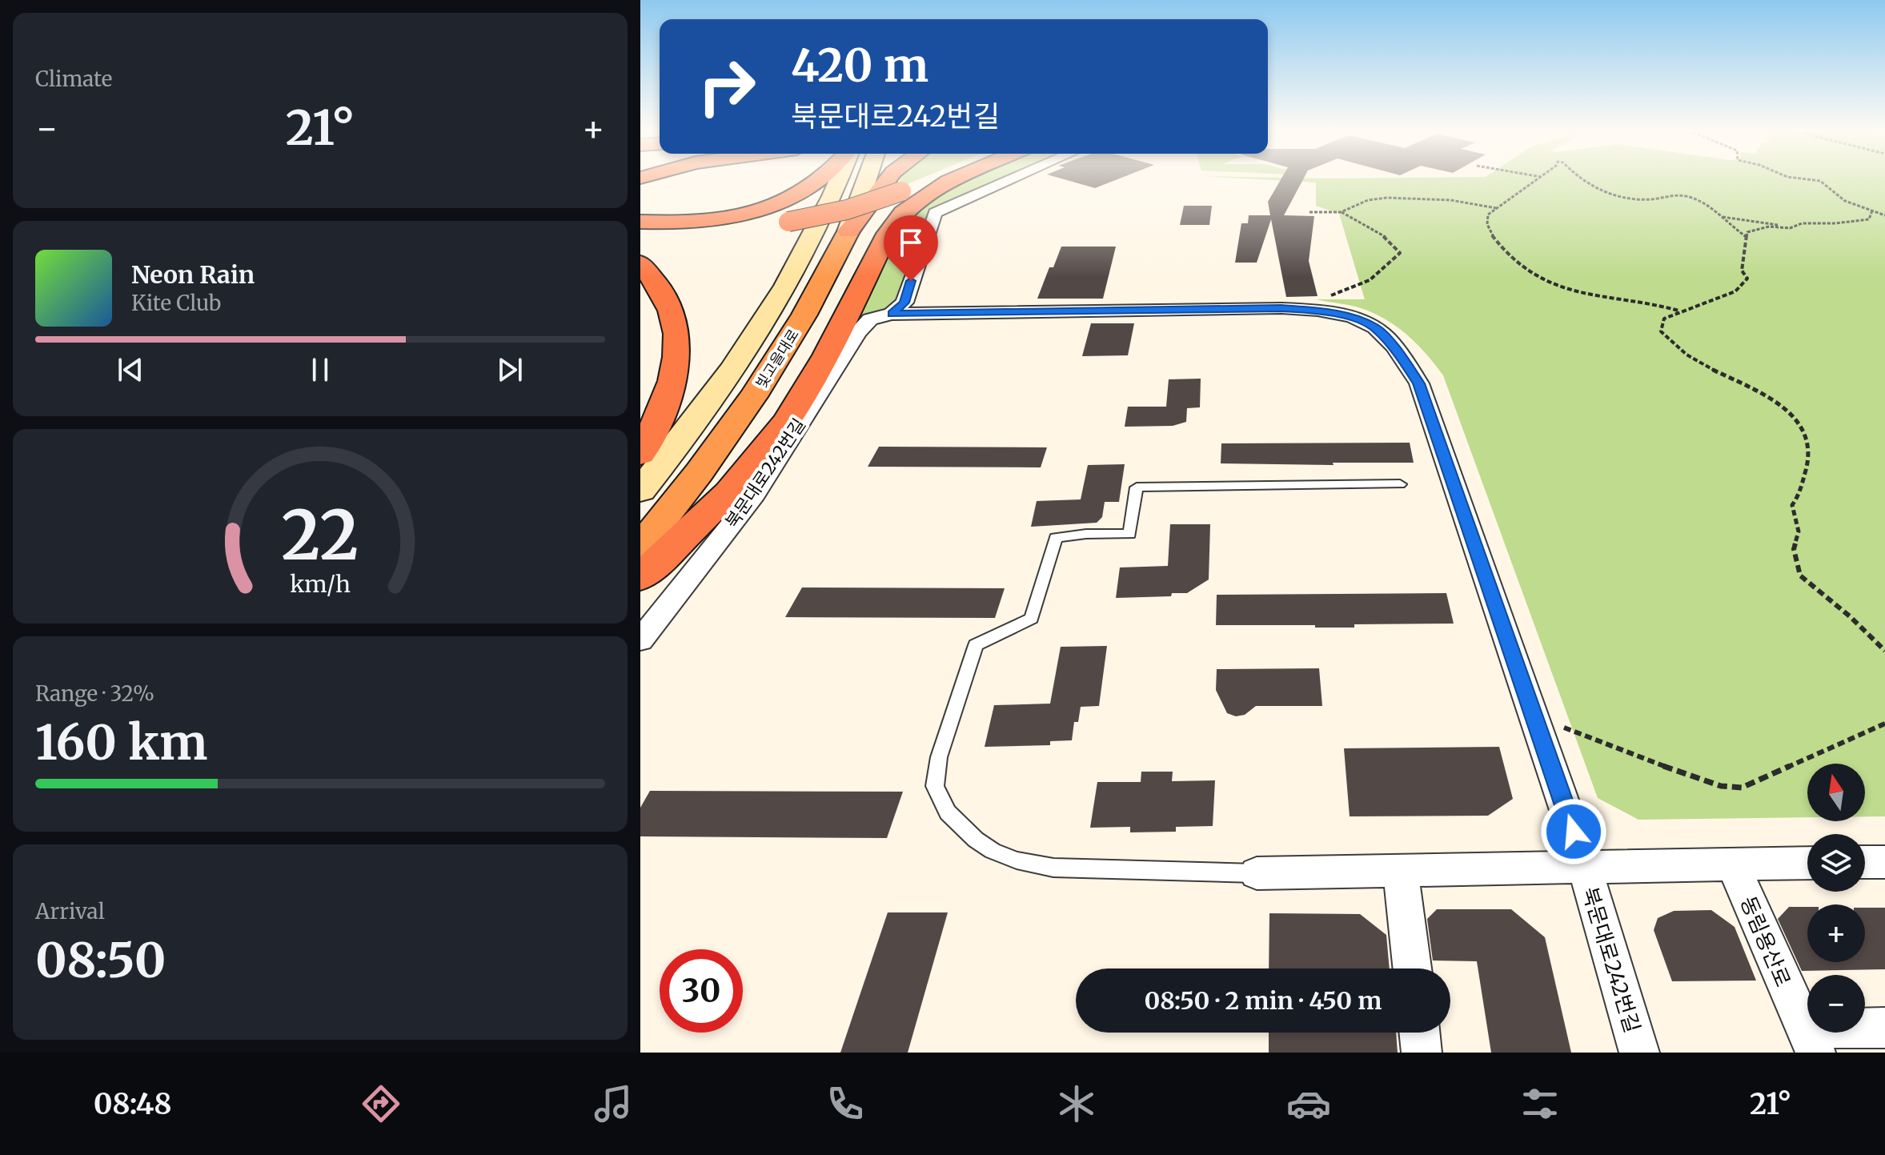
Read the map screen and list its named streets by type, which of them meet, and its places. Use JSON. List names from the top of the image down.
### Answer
{
  "streets": {
    "highway": ["빛고을대로"],
    "street": ["북문대로242번길", "동림용산로"]
  },
  "north": "top",
  "page": {
    "tile": [
      "Climate",
      ["Range · 32%", "160 km"],
      ["Arrival", "08:50"]
    ],
    "turn": ["420 m", "북문대로242번길"],
    "heat": ["−", "21°", "+"],
    "song": ["Neon Rain", "Kite Club"],
    "map_buttons": ["+", "−"],
    "limit": "30",
    "trip": "08:50 · 2 min · 450 m",
    "tabs": ["08:48", "21°"],
    "gauge": ["22", "km/h"]
  }
}
